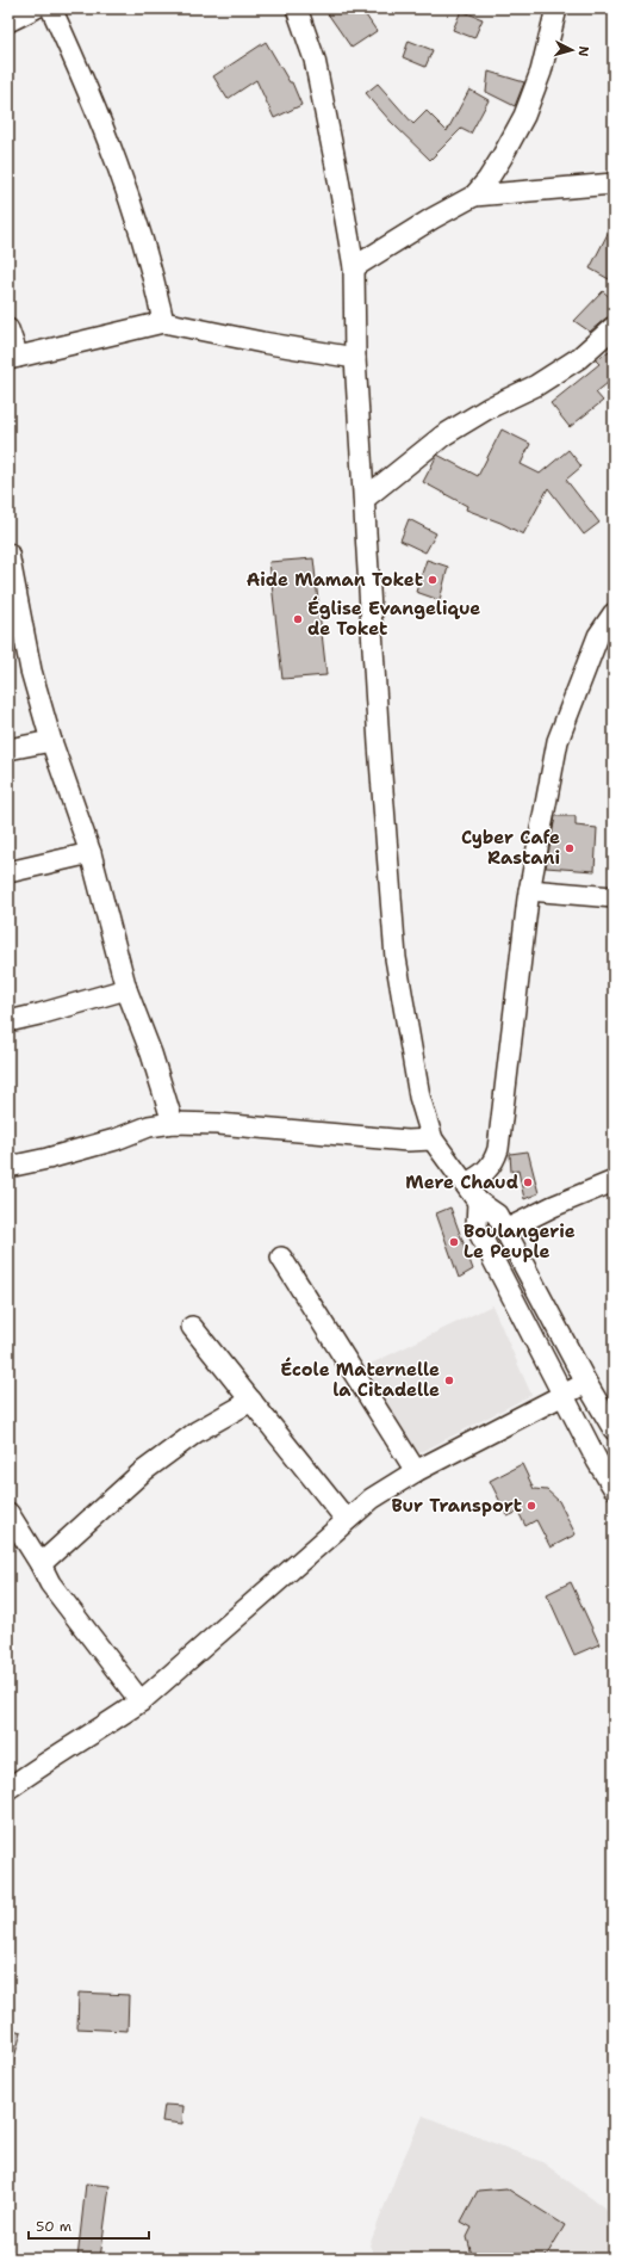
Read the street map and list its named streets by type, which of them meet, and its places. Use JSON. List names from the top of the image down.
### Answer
{
  "places": [
    "Aide Maman Toket",
    "Église Evangelique de Toket",
    "Cyber Cafe Rastani",
    "Mere Chaud",
    "Boulangerie Le Peuple",
    "École Maternelle la Citadelle",
    "Bur Transport"
  ],
  "scale_bar": "50 m",
  "north": "right"
}
